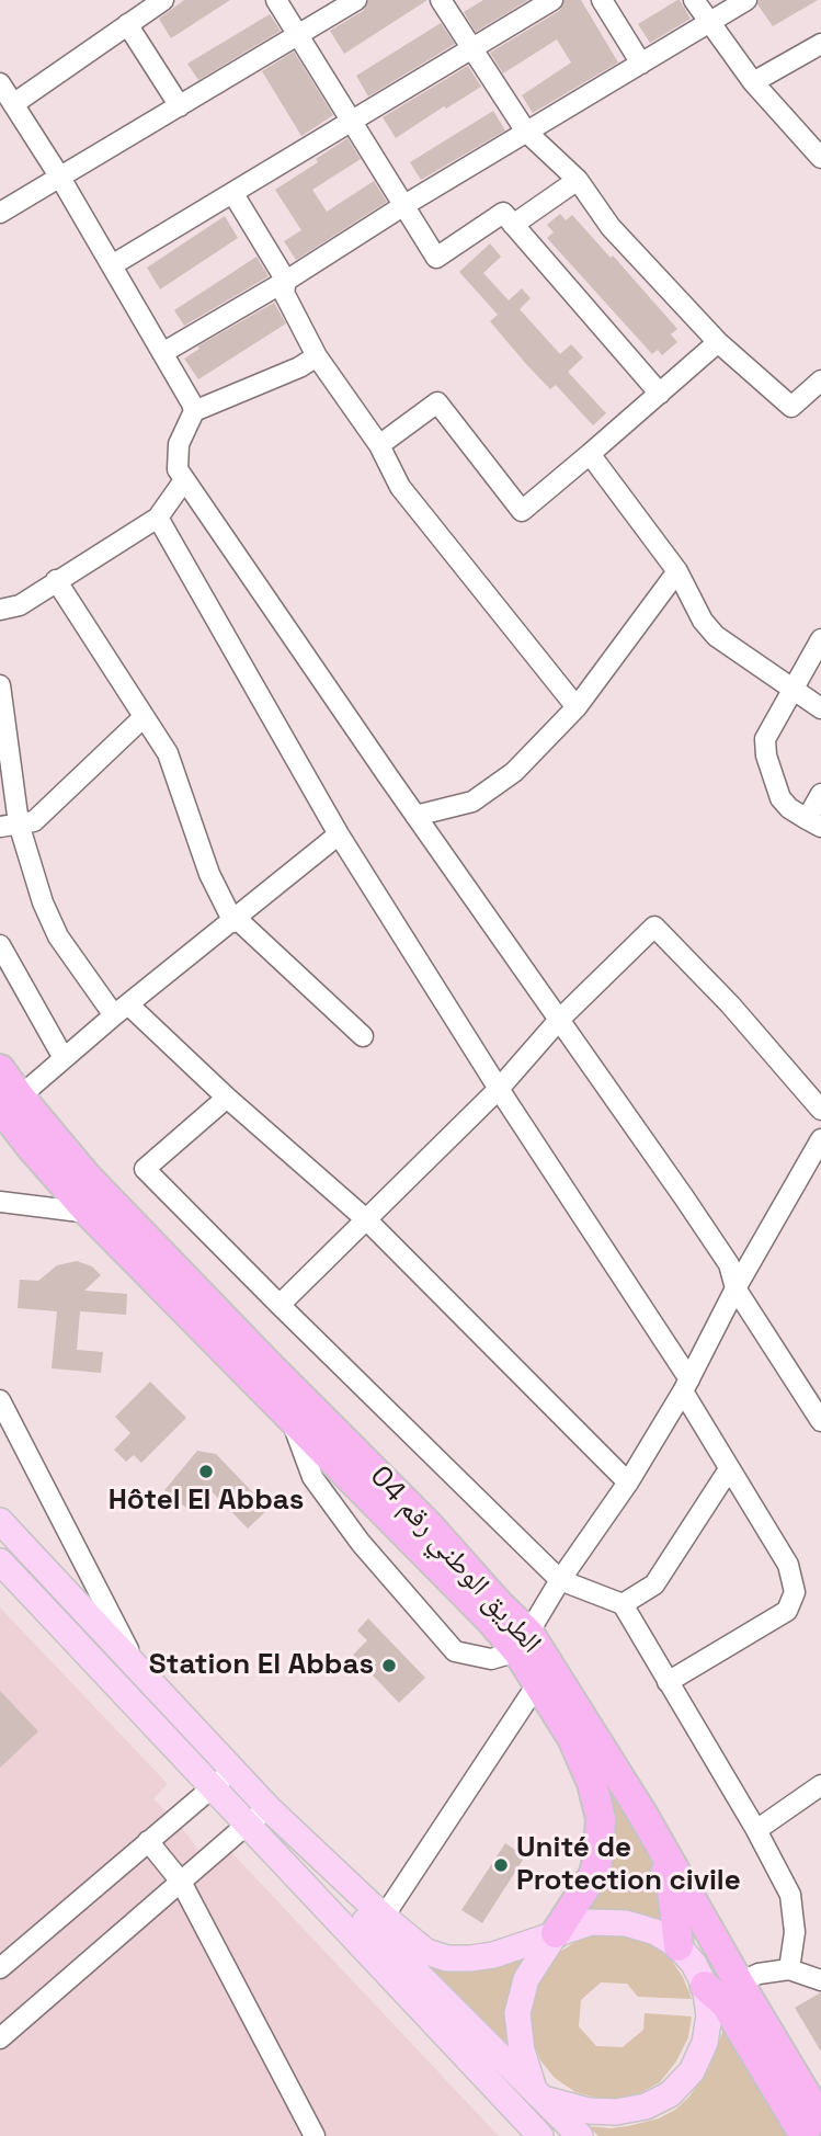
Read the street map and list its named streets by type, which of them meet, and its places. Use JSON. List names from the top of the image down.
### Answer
{
  "streets": {
    "highway": ["الطريق الوطني رقم 04"]
  },
  "places": ["Hôtel El Abbas", "Station El Abbas", "Unité de Protection civile"]
}
